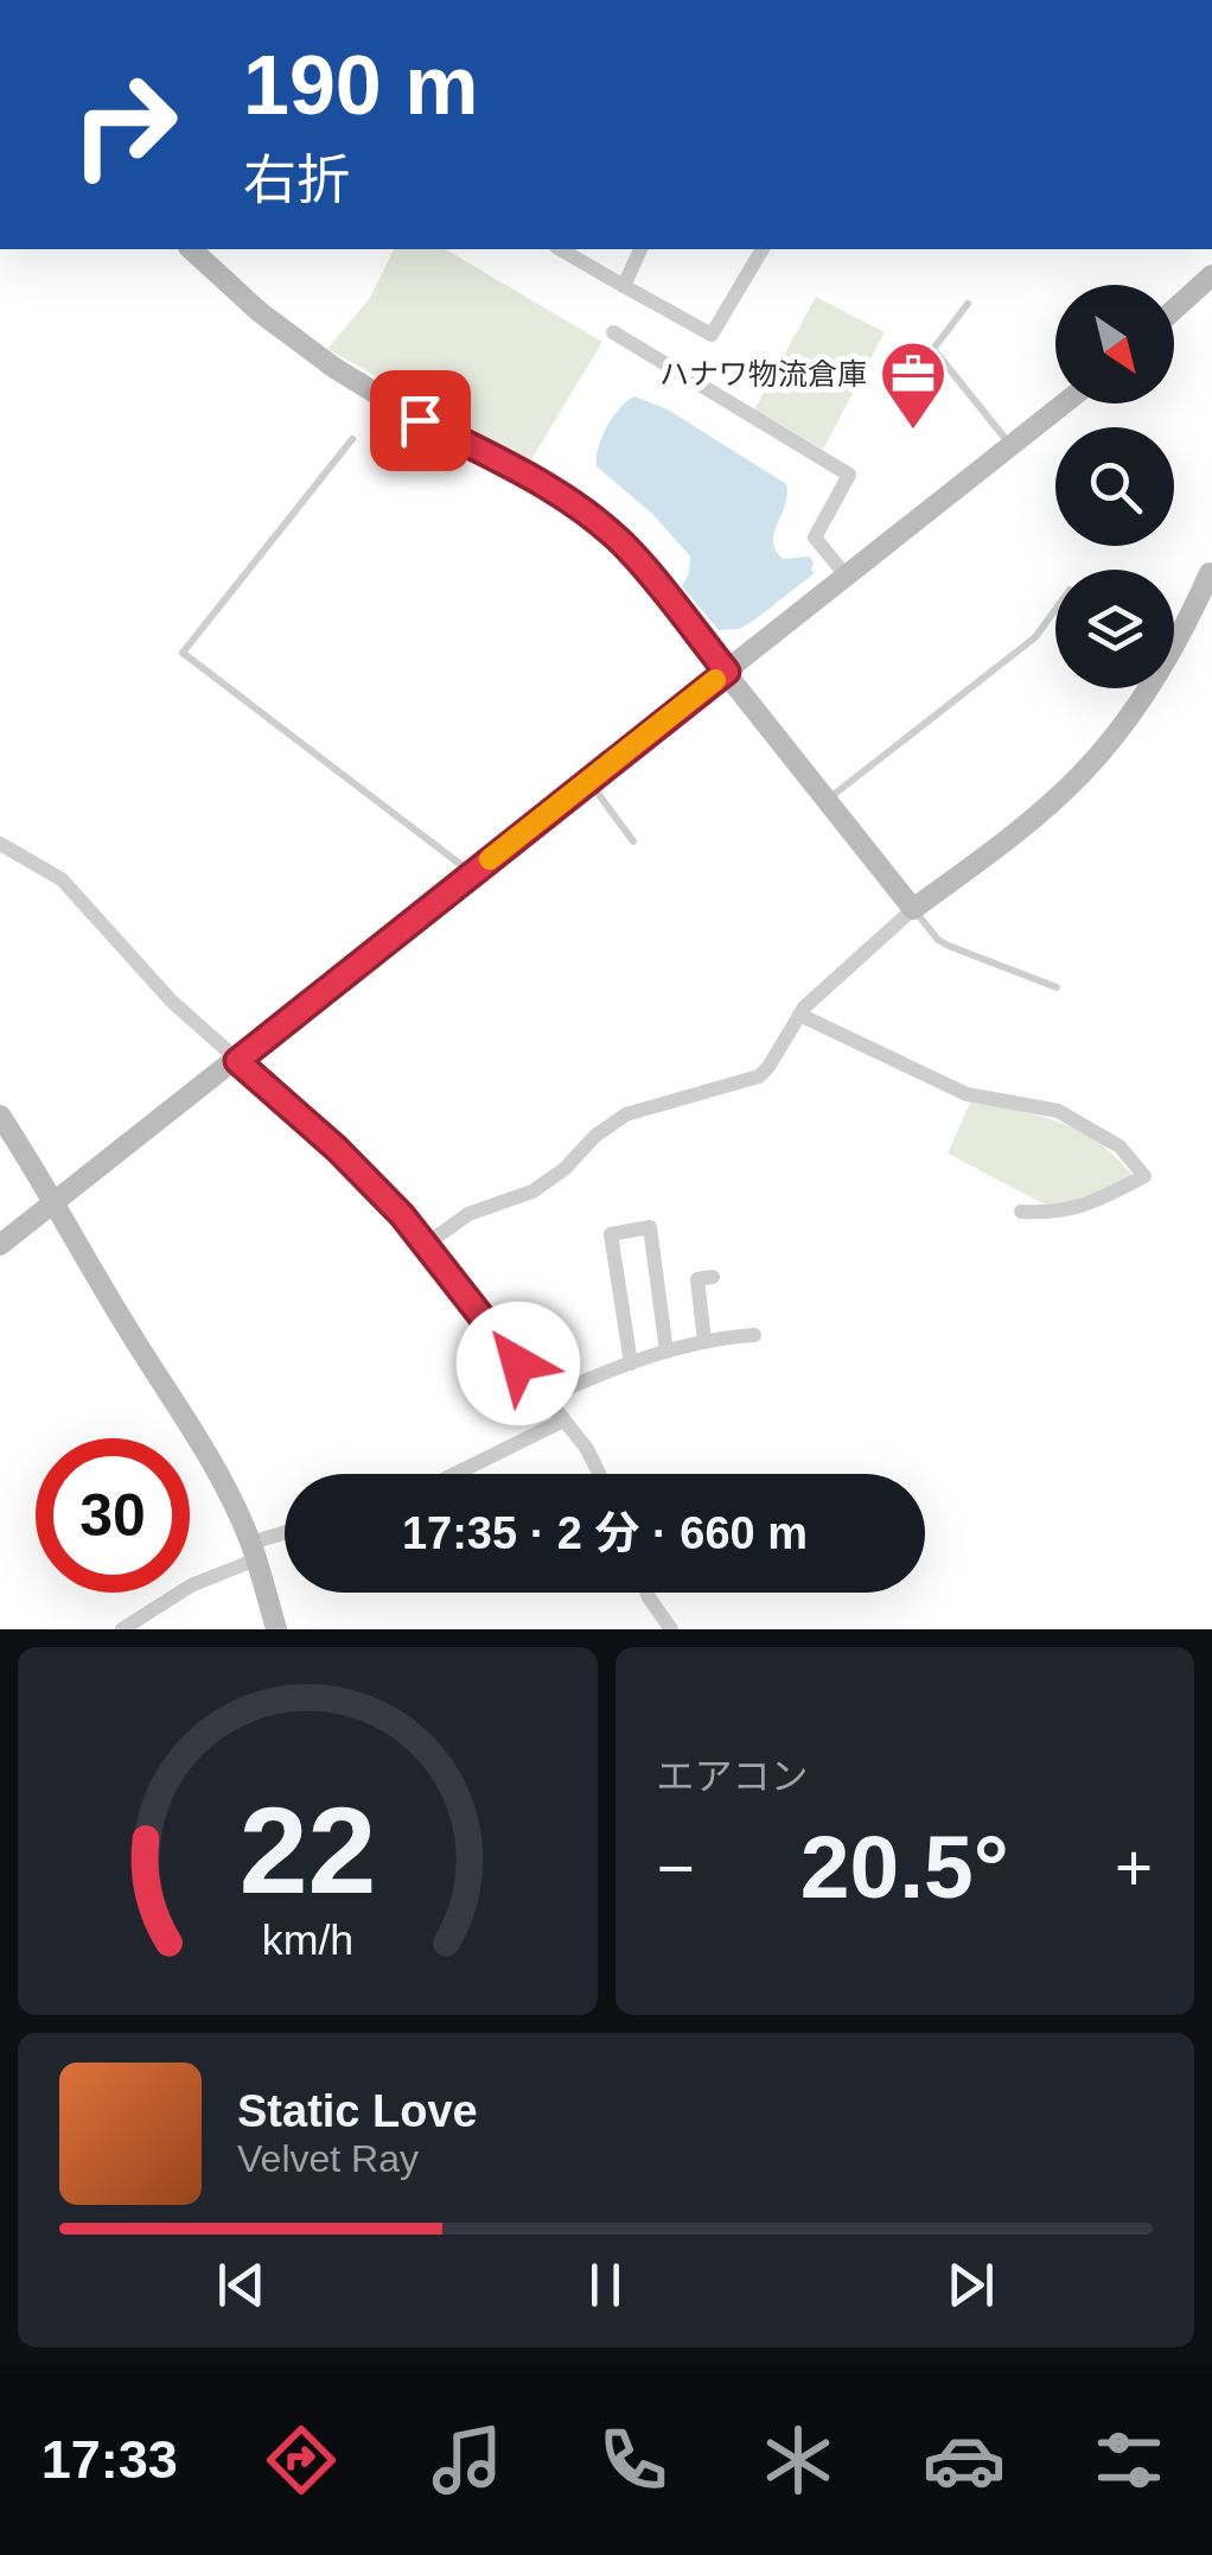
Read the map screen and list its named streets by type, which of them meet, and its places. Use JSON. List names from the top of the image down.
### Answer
{
  "places": {
    "office": ["ハナワ物流倉庫"]
  },
  "north": "bottom right",
  "page": {
    "turn": ["190 m", "右折"],
    "limit": "30",
    "trip": "17:35 · 2 分 · 660 m",
    "tile": "エアコン",
    "heat": ["−", "20.5°", "+"],
    "song": ["Static Love", "Velvet Ray"],
    "tabs": "17:33",
    "gauge": ["22", "km/h"]
  }
}
